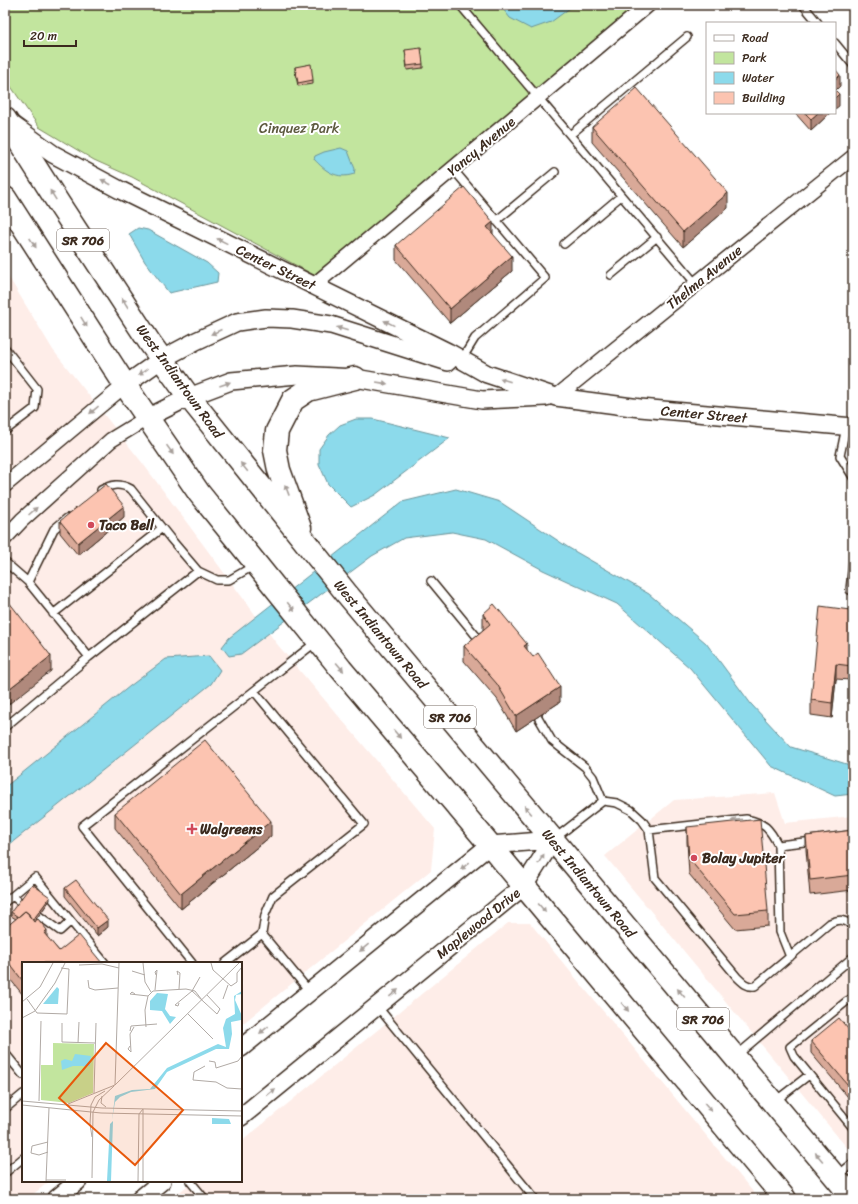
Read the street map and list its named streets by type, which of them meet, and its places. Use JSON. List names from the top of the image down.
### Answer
{
  "streets": {
    "main road": ["SR 706", "West Indiantown Road"],
    "street": [
      "Yancy Avenue",
      "Center Street",
      "Thelma Avenue",
      "Maplewood Drive"
    ]
  },
  "crossings": [
    ["Yancy Avenue", "Center Street"],
    ["SR 706", "Center Street"],
    ["SR 706", "Maplewood Drive"],
    ["Center Street", "Thelma Avenue"],
    ["Center Street", "West Indiantown Road"],
    ["West Indiantown Road", "Maplewood Drive"]
  ],
  "parks": ["Cinquez Park"],
  "places": {
    "other": ["Taco Bell", "Bolay Jupiter"],
    "health": ["Walgreens"]
  },
  "legend": [
    "Road",
    "Park",
    "Water",
    "Building"
  ],
  "scale_bar": "20 m"
}
